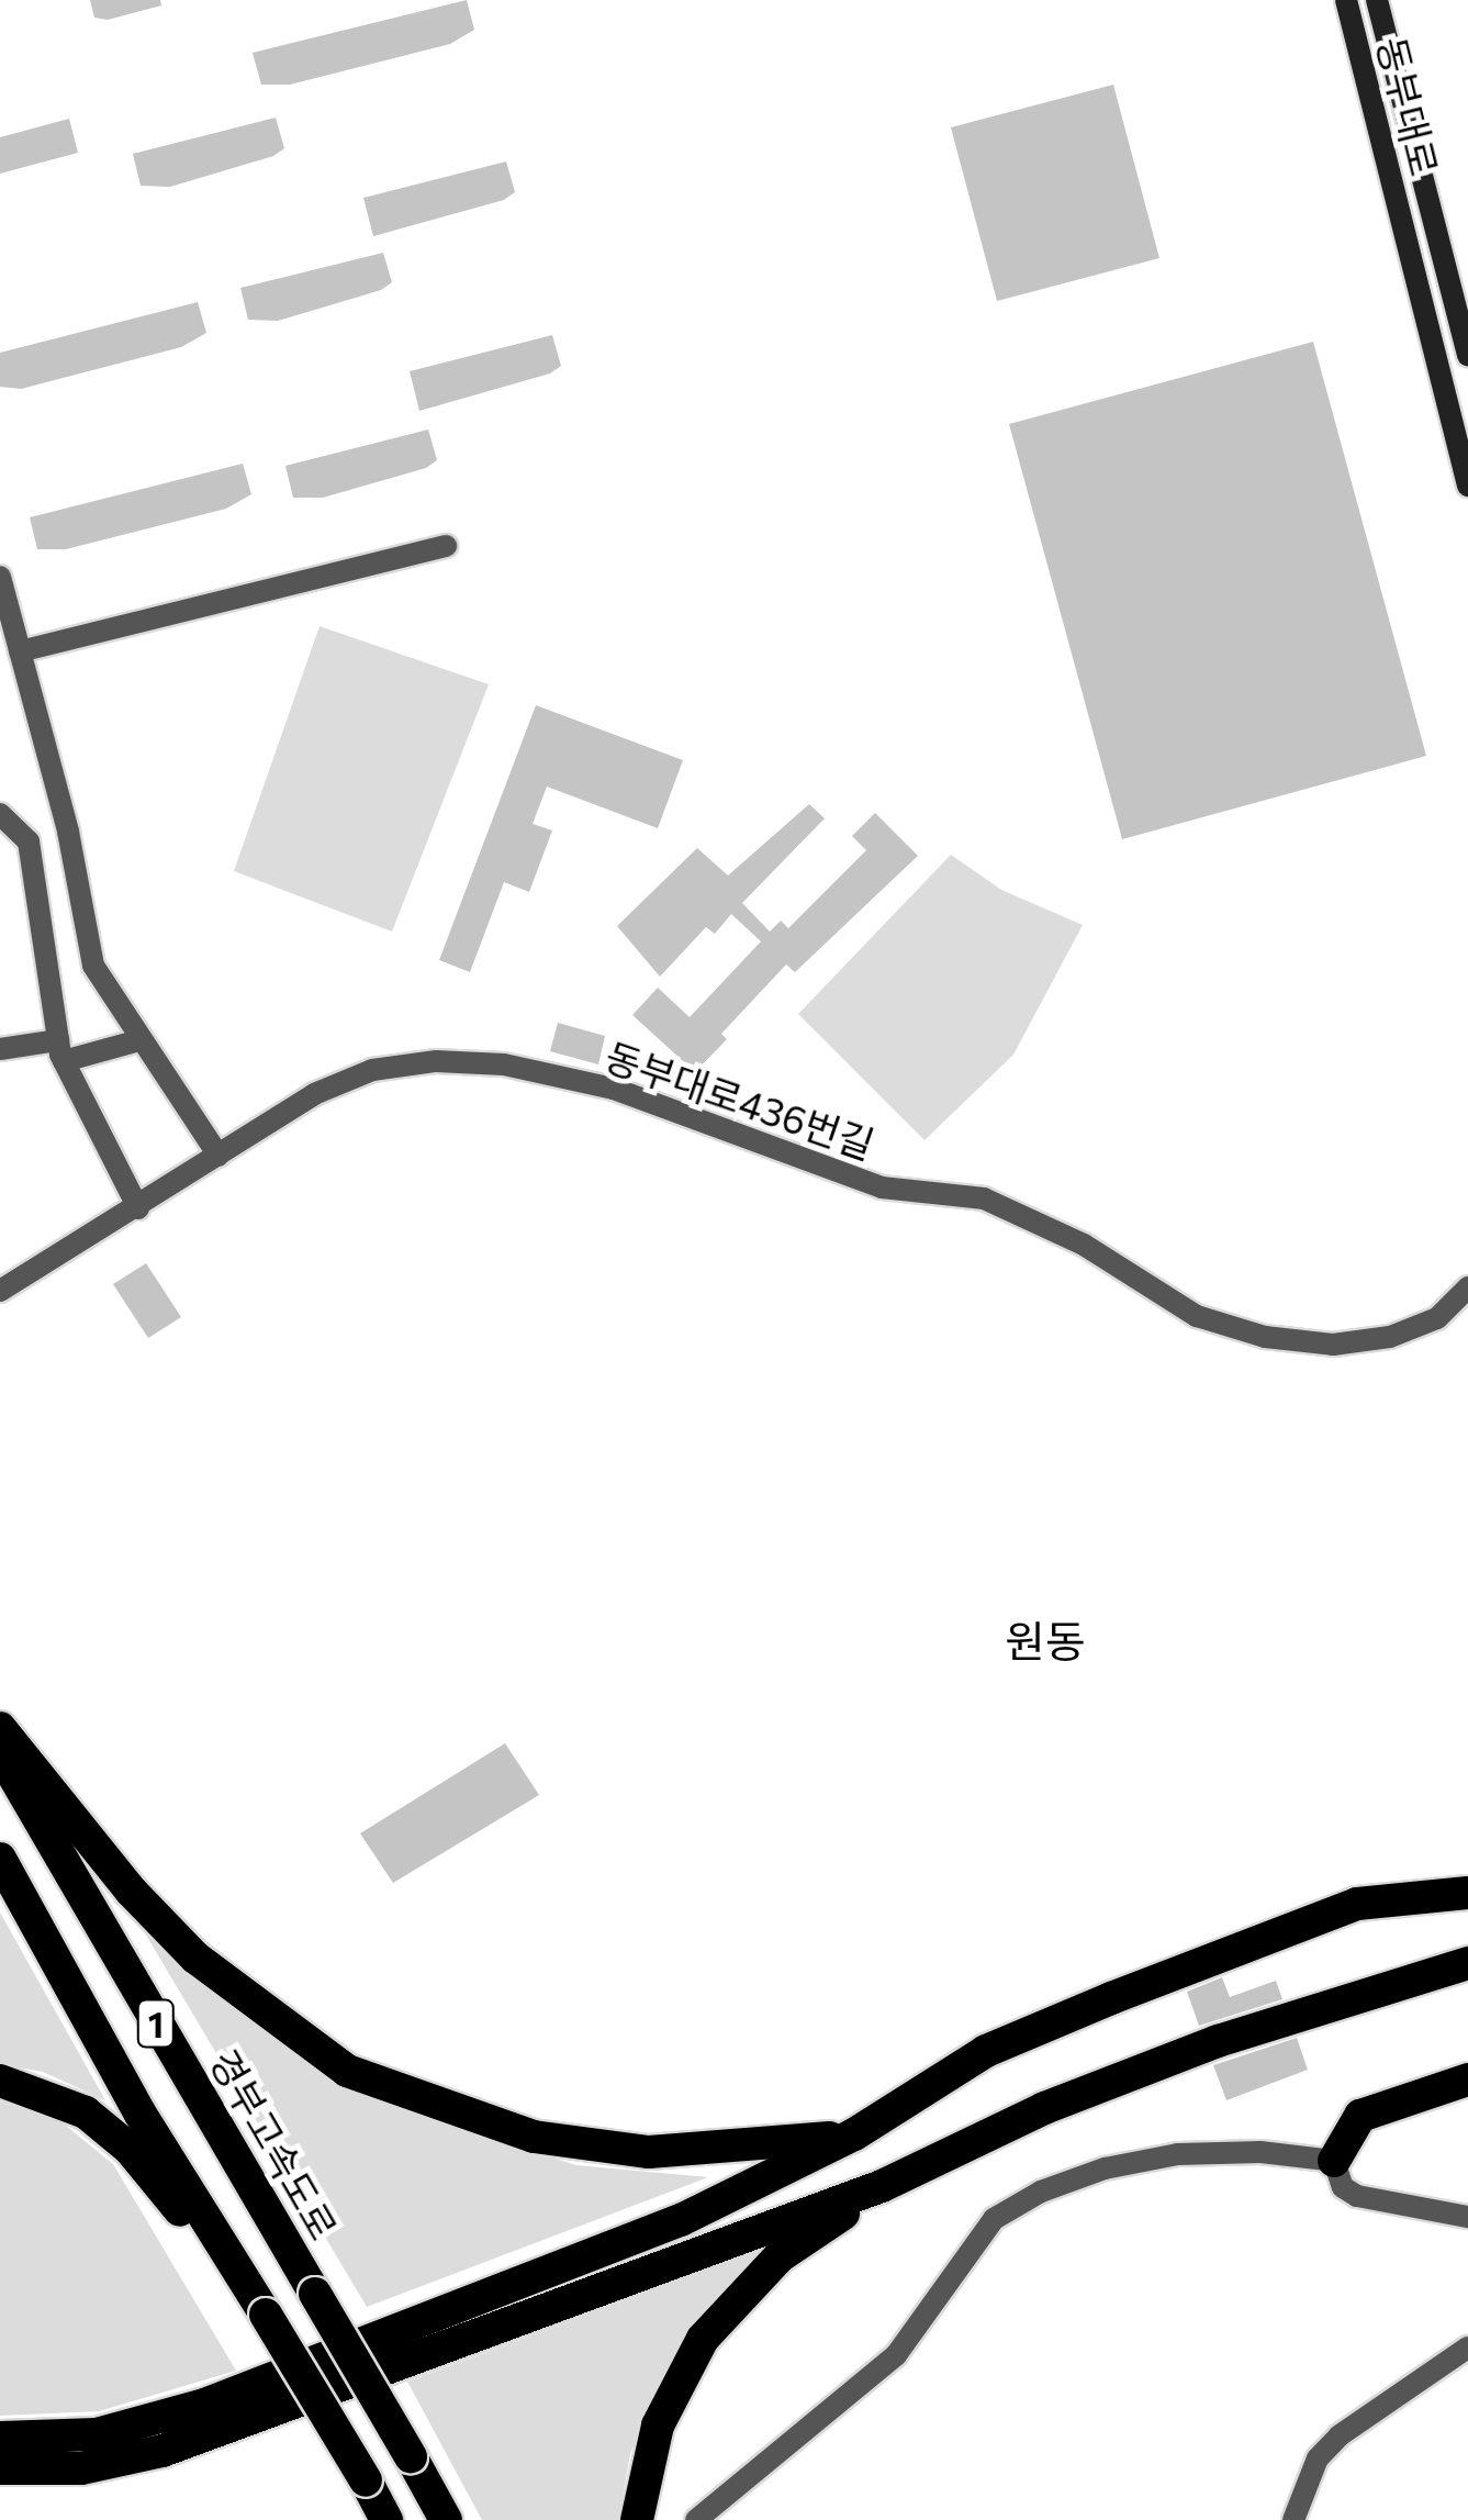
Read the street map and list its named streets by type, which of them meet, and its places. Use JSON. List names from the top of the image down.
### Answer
{
  "streets": {
    "highway": ["1", "경부고속도로"],
    "main road": ["동부대로"],
    "street": ["동부대로436번길"]
  },
  "districts": ["원동"]
}
